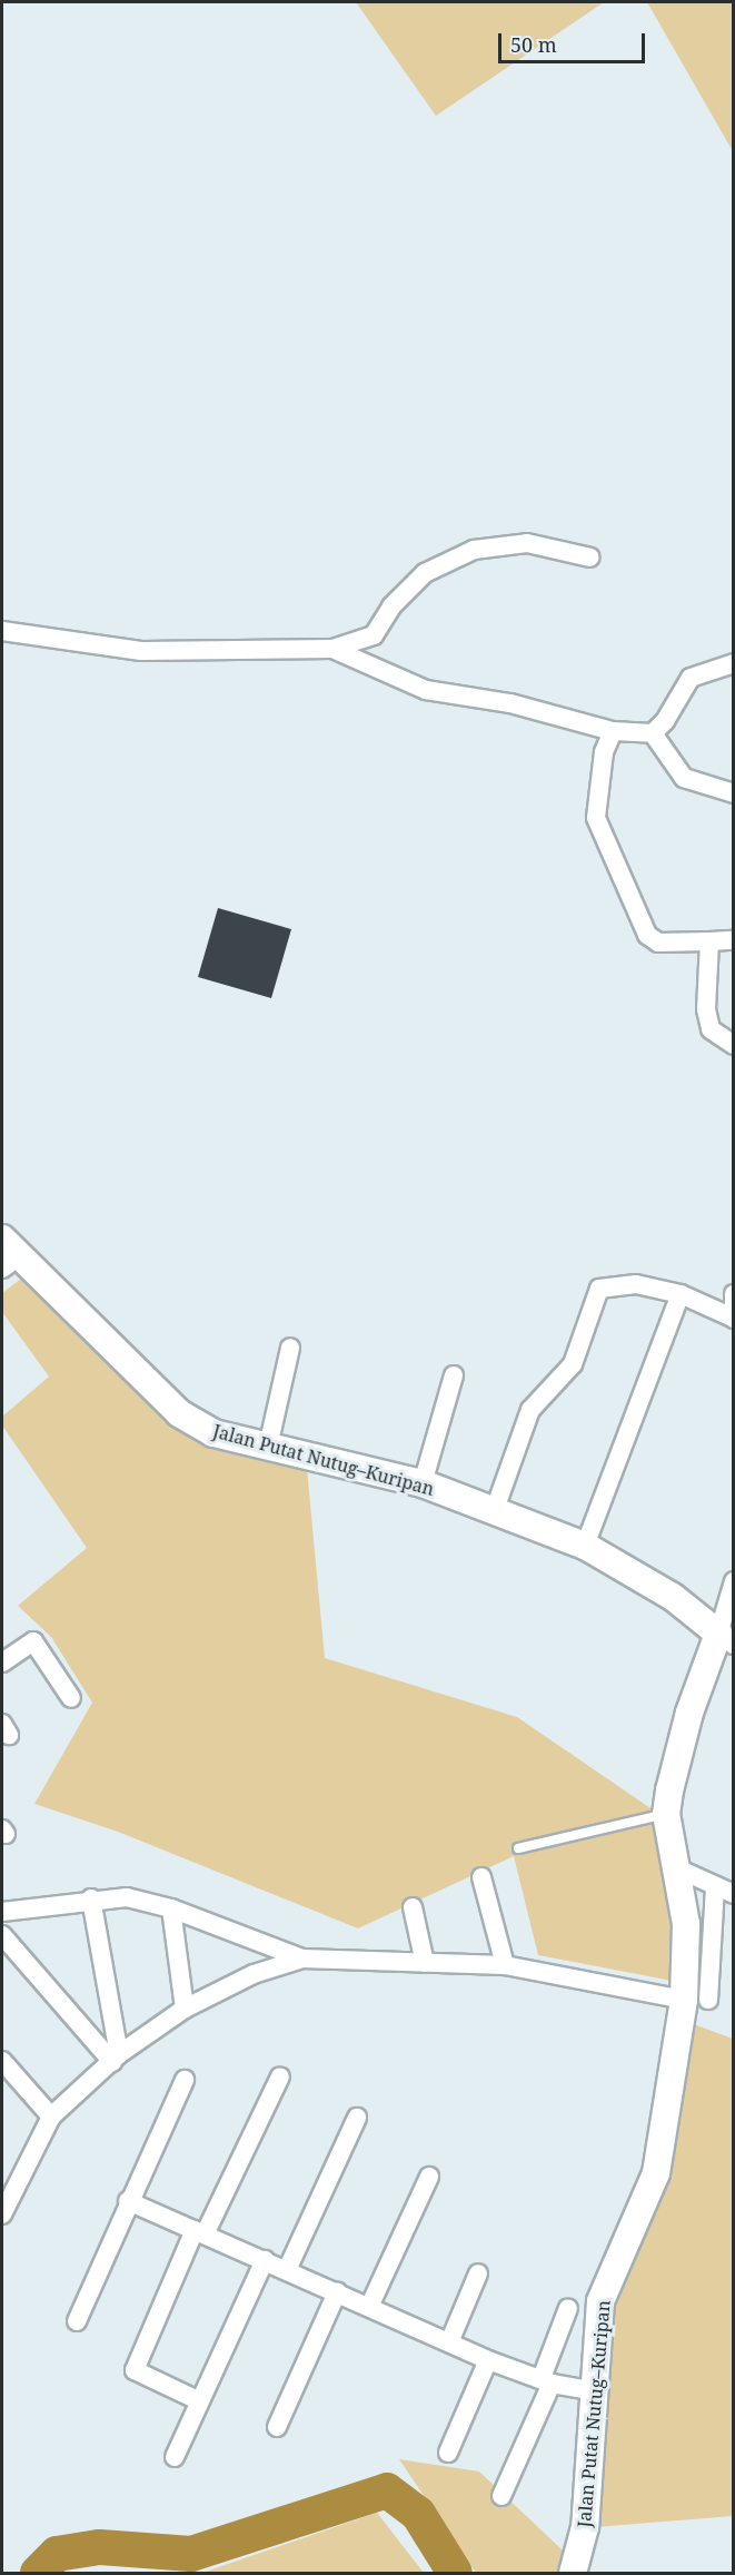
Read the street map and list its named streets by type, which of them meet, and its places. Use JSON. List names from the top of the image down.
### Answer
{
  "streets": {
    "street": ["Jalan Putat Nutug–Kuripan"]
  },
  "scale_bar": "50 m"
}
